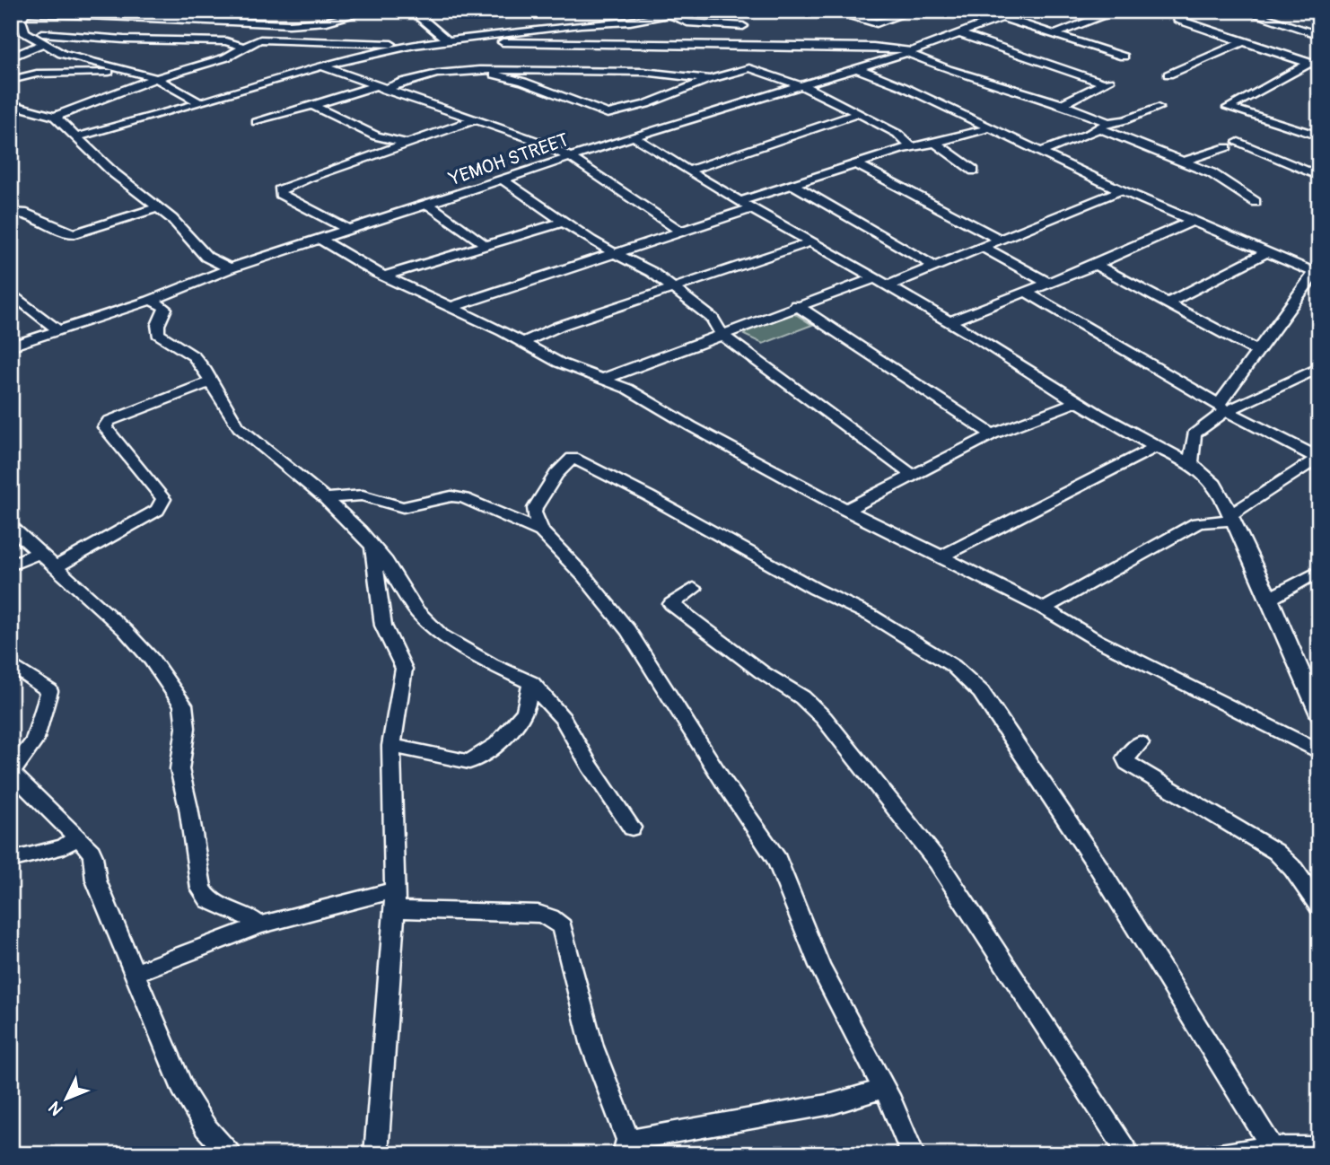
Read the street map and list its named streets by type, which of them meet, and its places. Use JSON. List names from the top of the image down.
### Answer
{
  "streets": {
    "street": ["YEMOH STREET"]
  },
  "north": "bottom left"
}
